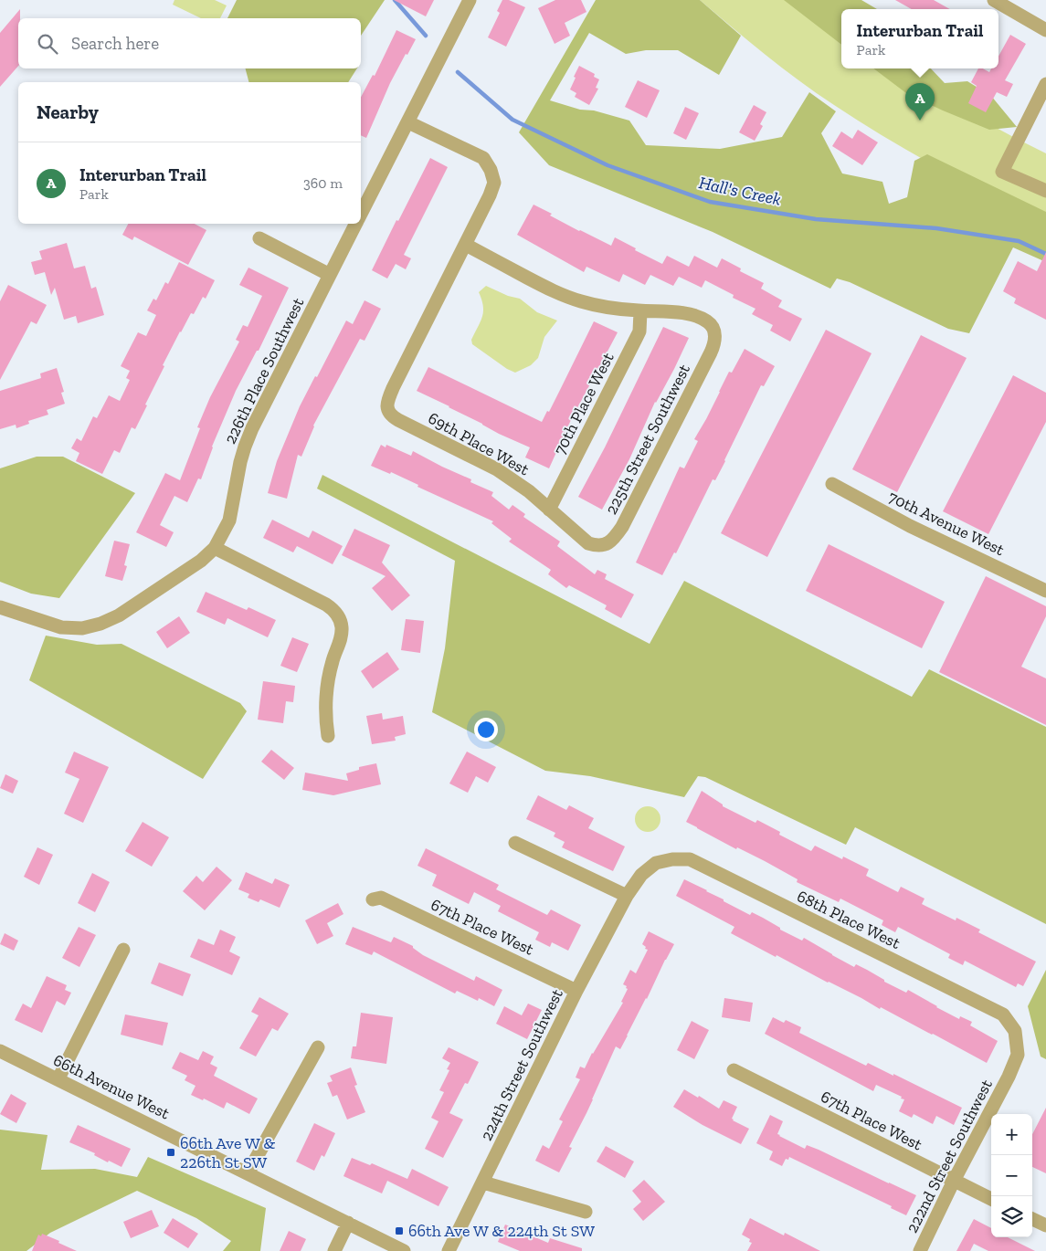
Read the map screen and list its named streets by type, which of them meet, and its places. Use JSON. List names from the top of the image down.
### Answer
{
  "streets": {
    "street": [
      "226th Place Southwest",
      "70th Place West",
      "225th Street Southwest",
      "69th Place West",
      "70th Avenue West",
      "68th Place West",
      "67th Place West",
      "224th Street Southwest",
      "66th Avenue West",
      "222nd Street Southwest"
    ]
  },
  "crossings": [
    ["70th Place West", "225th Street Southwest"],
    ["70th Place West", "69th Place West"],
    ["225th Street Southwest", "69th Place West"],
    ["68th Place West", "224th Street Southwest"],
    ["68th Place West", "222nd Street Southwest"],
    ["67th Place West", "224th Street Southwest"],
    ["67th Place West", "222nd Street Southwest"]
  ],
  "water": ["Hall's Creek"],
  "places": {
    "transit": ["66th Ave W & 226th St SW", "66th Ave W & 224th St SW"]
  },
  "page": {
    "popup": ["Interurban Trail", "Park"],
    "search": "Search here",
    "heading": "Nearby",
    "pins": "A",
    "list": [
      {
        "mark": "A",
        "name": "Interurban Trail",
        "note": "Park",
        "value": "360 m"
      }
    ],
    "map_buttons": ["+", "−"]
  }
}
